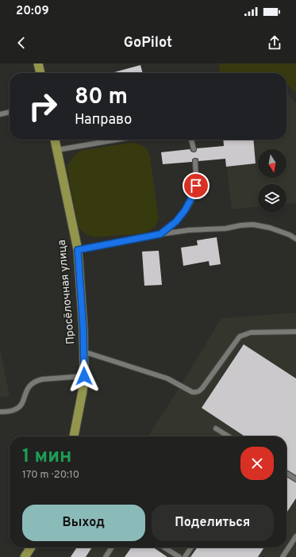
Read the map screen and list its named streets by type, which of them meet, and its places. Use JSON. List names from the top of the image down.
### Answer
{
  "streets": {
    "main road": ["Просёлочная улица"]
  },
  "north": "bottom",
  "page": {
    "status": "20:09",
    "header": "GoPilot",
    "turn": ["80 m", "Направо"],
    "heading": ["1 мин", "170 m · 20:10"],
    "buttons": ["Выход", "Поделиться"]
  }
}
